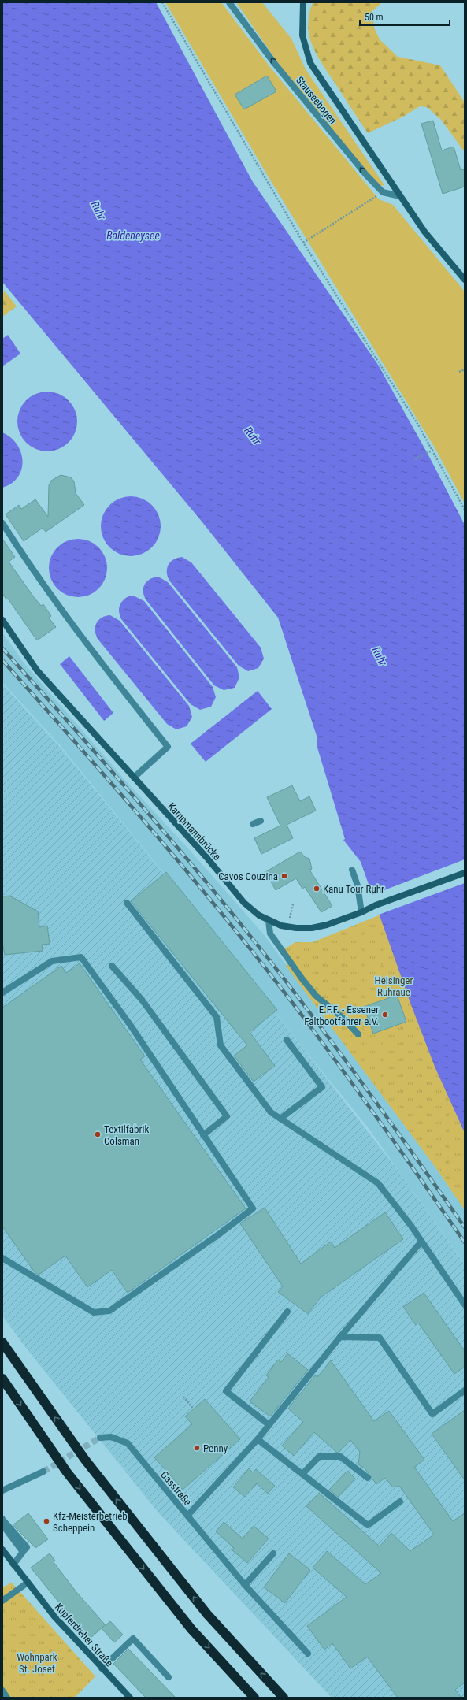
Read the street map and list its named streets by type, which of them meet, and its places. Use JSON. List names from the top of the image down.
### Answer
{
  "streets": {
    "street": [
      "Stauseebogen",
      "Kampmannbrücke",
      "Gasstraße",
      "Kupferdreher Straße"
    ]
  },
  "water": ["Ruhr", "Baldeneysee"],
  "parks": ["Heisinger Ruhraue", "Wohnpark St. Josef"],
  "places": [
    "Cavos Couzina",
    "Kanu Tour Ruhr",
    "E.F.F. - Essener Faltbootfahrer e.V.",
    "Textilfabrik Colsman",
    "Penny",
    "Kfz-Meisterbetrieb Scheppein"
  ],
  "scale_bar": "50 m"
}
